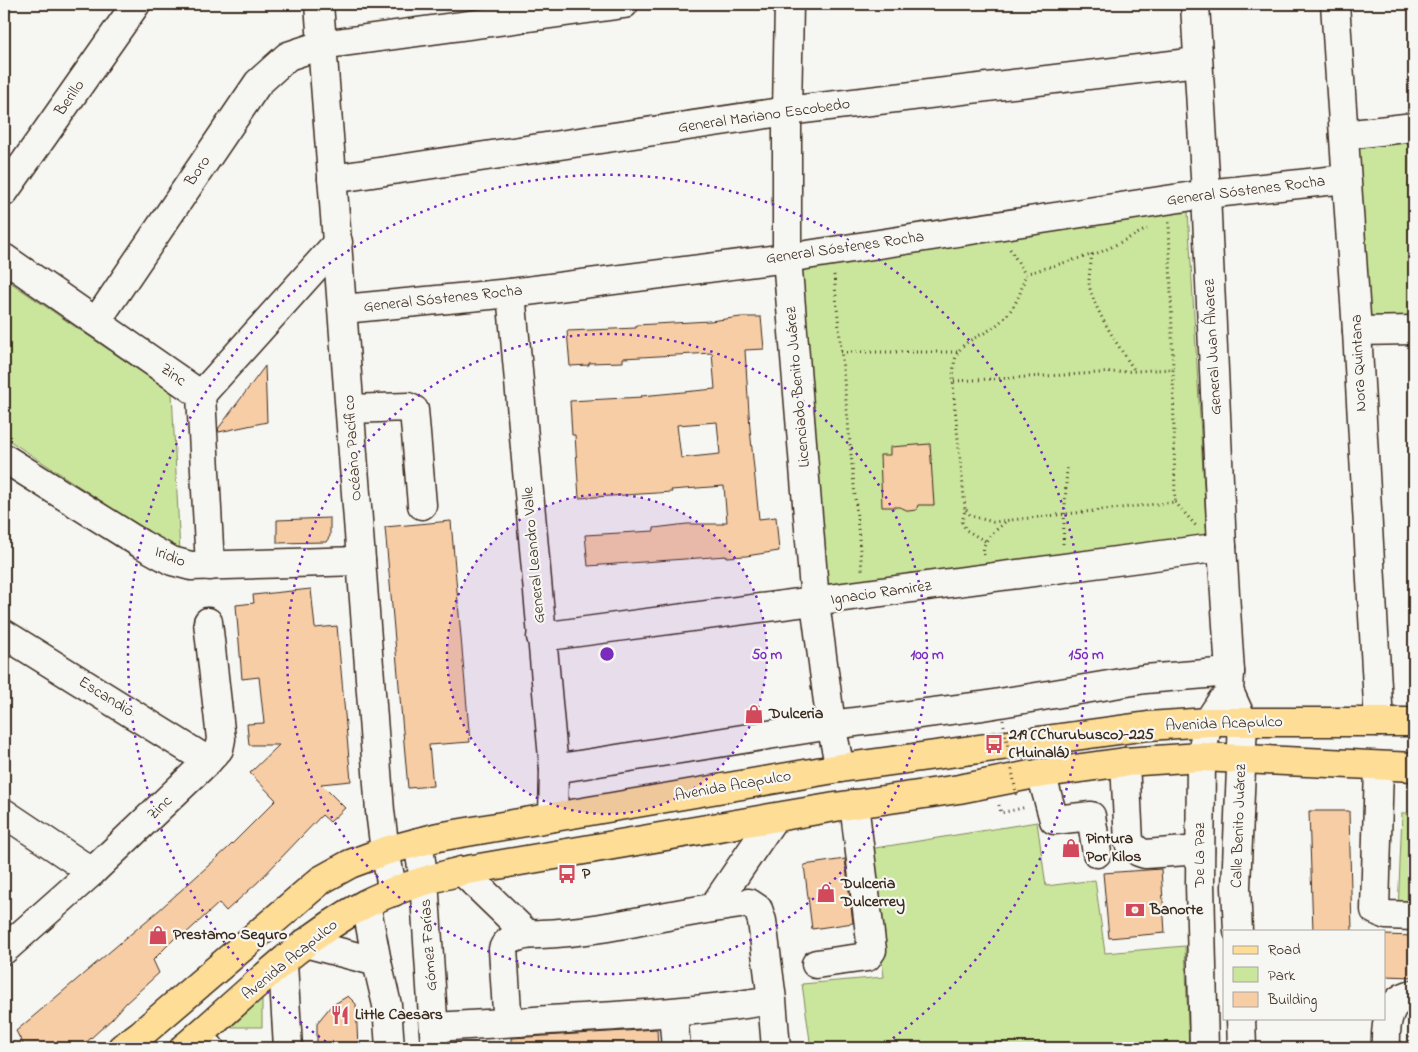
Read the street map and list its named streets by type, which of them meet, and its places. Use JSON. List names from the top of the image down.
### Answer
{
  "streets": {
    "main road": ["Avenida Acapulco"],
    "street": [
      "Berillo",
      "General Mariano Escobedo",
      "Boro",
      "General Sóstenes Rocha",
      "General Juan Álvarez",
      "Nora Quintana",
      "Zinc",
      "Licenciado Benito Juárez",
      "Océano Pacífico",
      "General Leandro Valle",
      "Iridio",
      "Ignacio Ramirez",
      "Escandio",
      "Calle Benito Juárez",
      "De La Paz",
      "Gómez Farías"
    ]
  },
  "crossings": [
    ["General Mariano Escobedo", "General Juan Álvarez"],
    ["General Mariano Escobedo", "Licenciado Benito Juárez"],
    ["General Mariano Escobedo", "Océano Pacífico"],
    ["Boro", "Zinc"],
    ["Boro", "Océano Pacífico"],
    ["General Sóstenes Rocha", "General Juan Álvarez"],
    ["General Sóstenes Rocha", "Nora Quintana"],
    ["General Sóstenes Rocha", "Licenciado Benito Juárez"],
    ["General Sóstenes Rocha", "Océano Pacífico"],
    ["General Sóstenes Rocha", "General Leandro Valle"],
    ["General Juan Álvarez", "Ignacio Ramirez"],
    ["General Juan Álvarez", "Avenida Acapulco"],
    ["General Juan Álvarez", "Calle Benito Juárez"],
    ["Nora Quintana", "Avenida Acapulco"],
    ["Zinc", "Iridio"],
    ["Zinc", "Escandio"],
    ["Licenciado Benito Juárez", "Ignacio Ramirez"],
    ["Licenciado Benito Juárez", "Avenida Acapulco"],
    ["Océano Pacífico", "Iridio"],
    ["Océano Pacífico", "Avenida Acapulco"],
    ["General Leandro Valle", "Ignacio Ramirez"],
    ["General Leandro Valle", "Avenida Acapulco"],
    ["Avenida Acapulco", "Calle Benito Juárez"],
    ["Avenida Acapulco", "De La Paz"],
    ["Avenida Acapulco", "Gómez Farías"]
  ],
  "places": {
    "shop": [
      "Dulceria",
      "Pintura Por Kilos",
      "Dulceria Dulcerrey",
      "Prestamo Seguro"
    ],
    "bus stop": ["219 (Churubusco)-225 (Huinalá)", "P"],
    "bank": ["Banorte"],
    "restaurant": ["Little Caesars"]
  },
  "legend": ["Road", "Park", "Building"],
  "rings": ["50 m", "100 m", "150 m"]
}
